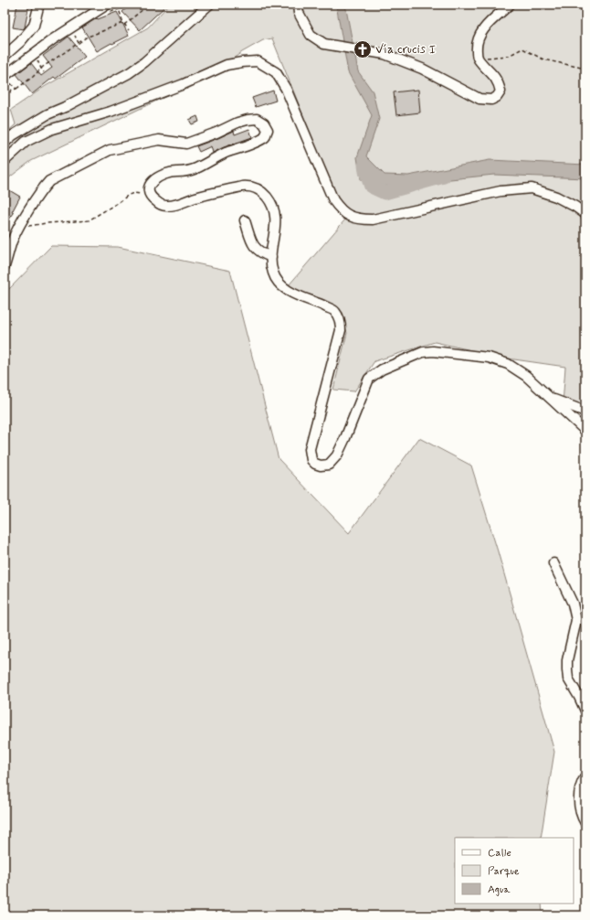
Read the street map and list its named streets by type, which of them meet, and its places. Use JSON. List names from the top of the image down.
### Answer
{
  "places": {
    "church": ["Vía crucis I"]
  },
  "legend": ["Calle", "Parque", "Agua"]
}
